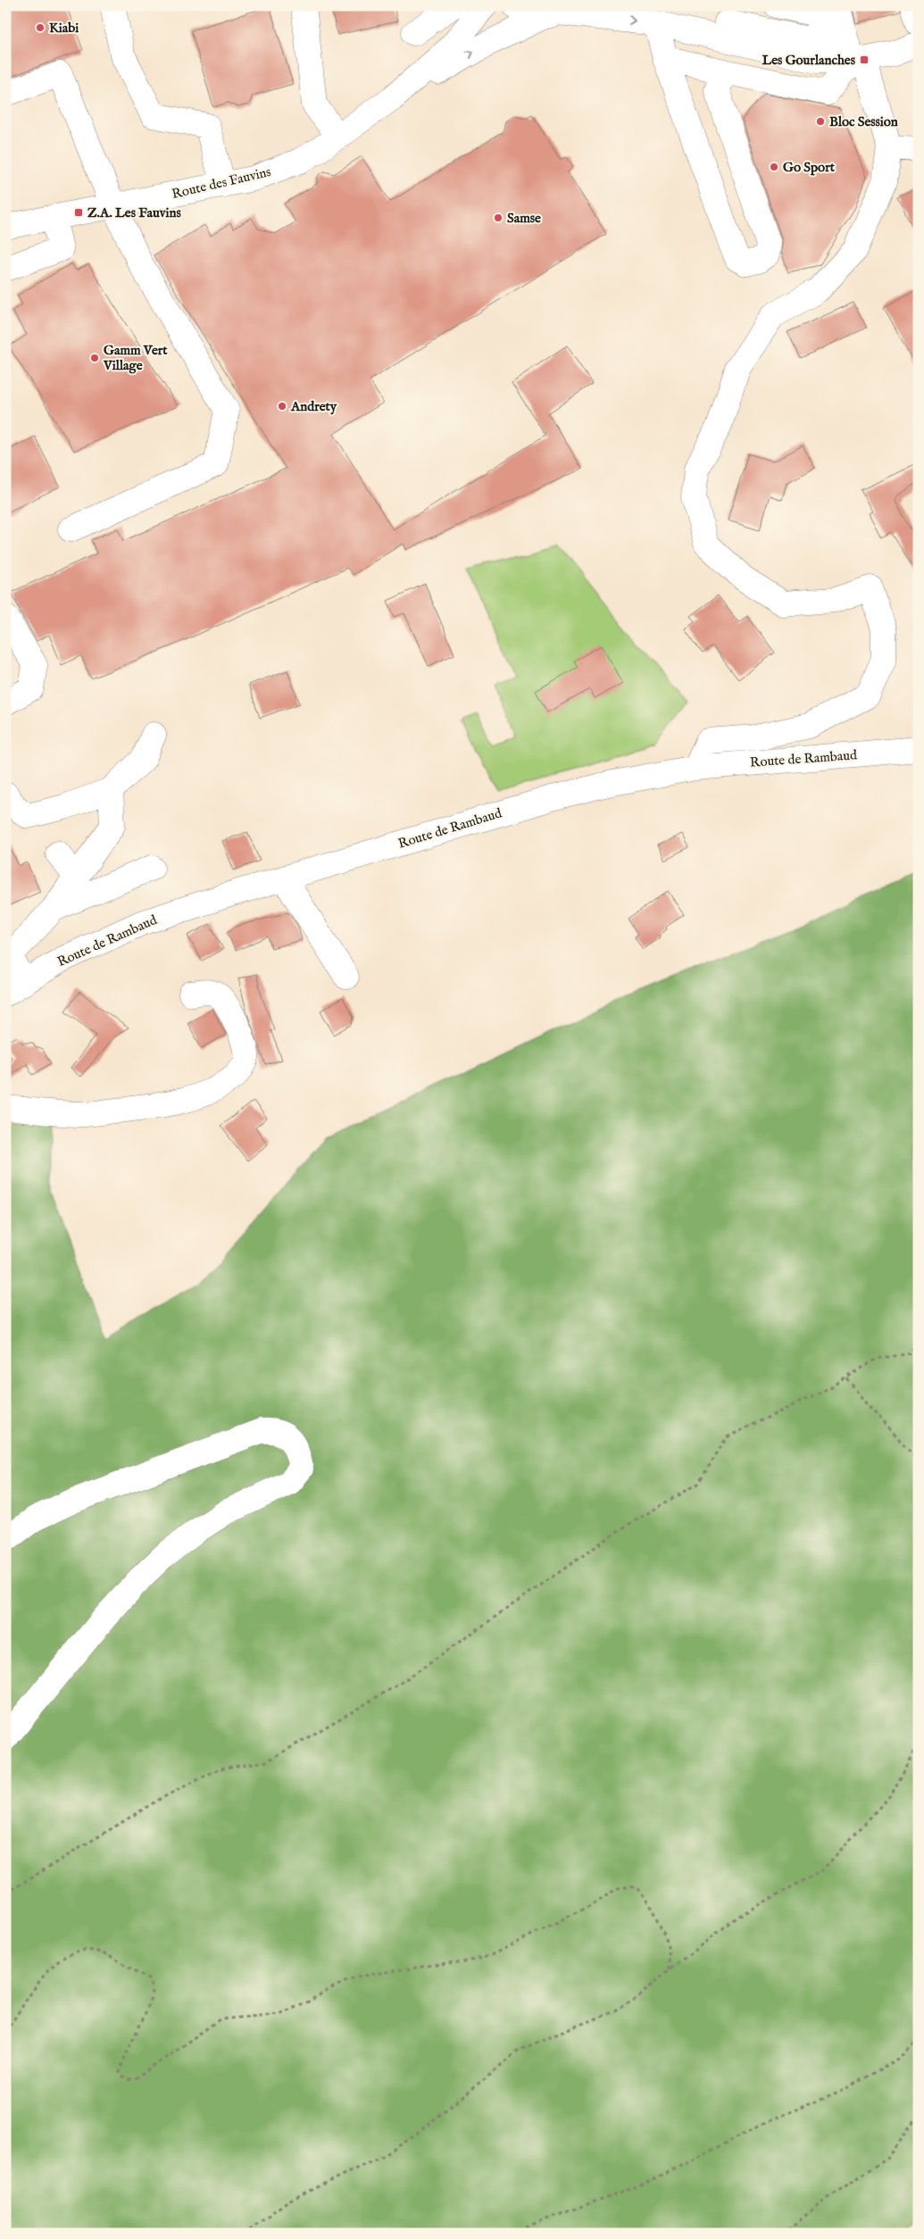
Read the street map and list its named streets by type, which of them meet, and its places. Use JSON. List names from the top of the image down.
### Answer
{
  "streets": {
    "street": ["Route des Fauvins", "Route de Rambaud"]
  },
  "places": {
    "other": [
      "Kiabi",
      "Bloc Session",
      "Go Sport",
      "Samse",
      "Gamm Vert Village",
      "Andrety"
    ],
    "transit": ["Les Gourlanches", "Z.A. Les Fauvins"]
  }
}
